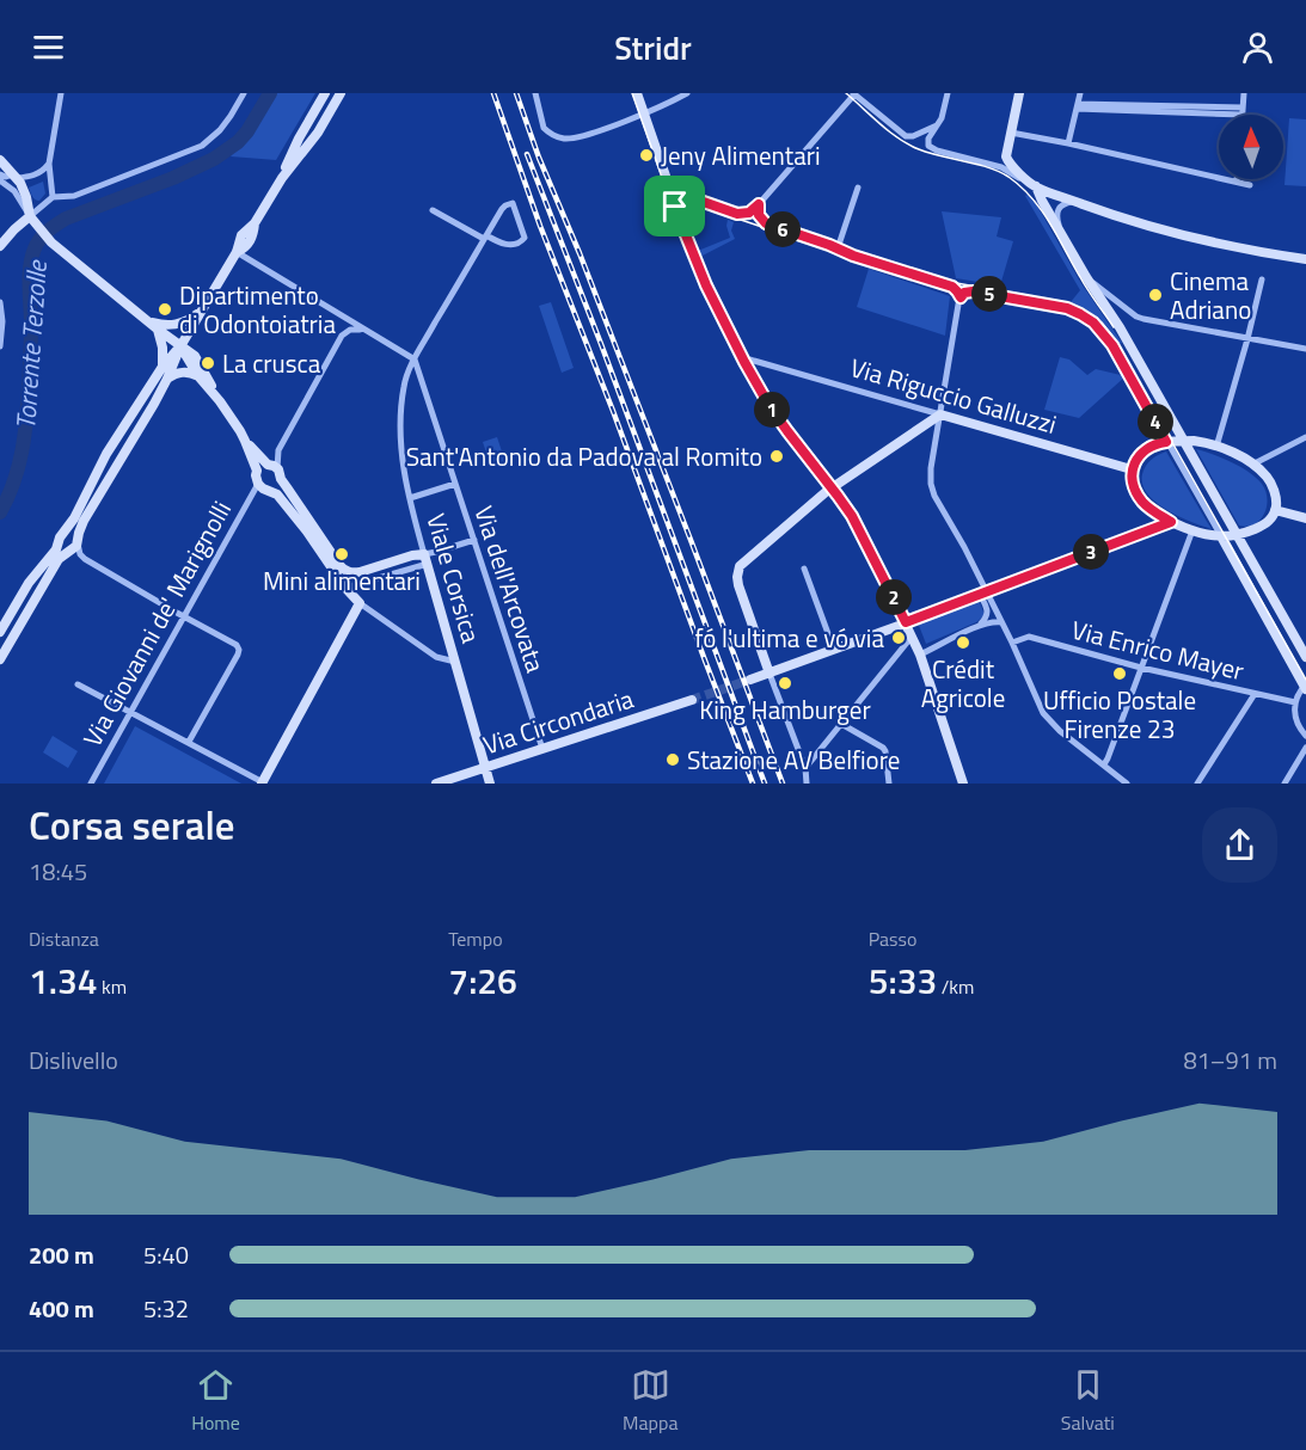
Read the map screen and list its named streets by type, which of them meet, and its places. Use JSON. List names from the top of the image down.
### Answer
{
  "streets": {
    "street": [
      "Via Riguccio Galluzzi",
      "Viale Corsica",
      "Via dell'Arcovata",
      "Via Giovanni de' Marignolli",
      "Via Enrico Mayer",
      "Via Circondaria"
    ]
  },
  "crossings": [
    ["Viale Corsica", "Via dell'Arcovata"],
    ["Viale Corsica", "Via Circondaria"],
    ["Via dell'Arcovata", "Via Circondaria"]
  ],
  "water": ["Torrente Terzolle"],
  "places": [
    "Jeny Alimentari",
    "Cinema Adriano",
    "Dipartimento di Odontoiatria",
    "La crusca",
    "Sant'Antonio da Padova al Romito",
    "Mini alimentari",
    "fó l'ultima e vó via",
    "Crédit Agricole",
    "Ufficio Postale Firenze 23",
    "King Hamburger",
    "Stazione AV Belfiore"
  ],
  "north": "top",
  "page": {
    "header": "Stridr",
    "pins": [
      "6",
      "5",
      "1",
      "4",
      "3",
      "2"
    ],
    "heading": ["Corsa serale", "18:45"],
    "stats": [
      ["Distanza", "1.34 km"],
      ["Tempo", "7:26"],
      ["Passo", "5:33 /km"]
    ],
    "chart": ["Dislivello", "81–91 m"],
    "list": [
      {
        "name": "200 m",
        "note": "5:40"
      },
      {
        "name": "400 m",
        "note": "5:32"
      }
    ],
    "tabs": ["Home", "Mappa", "Salvati"]
  }
}
